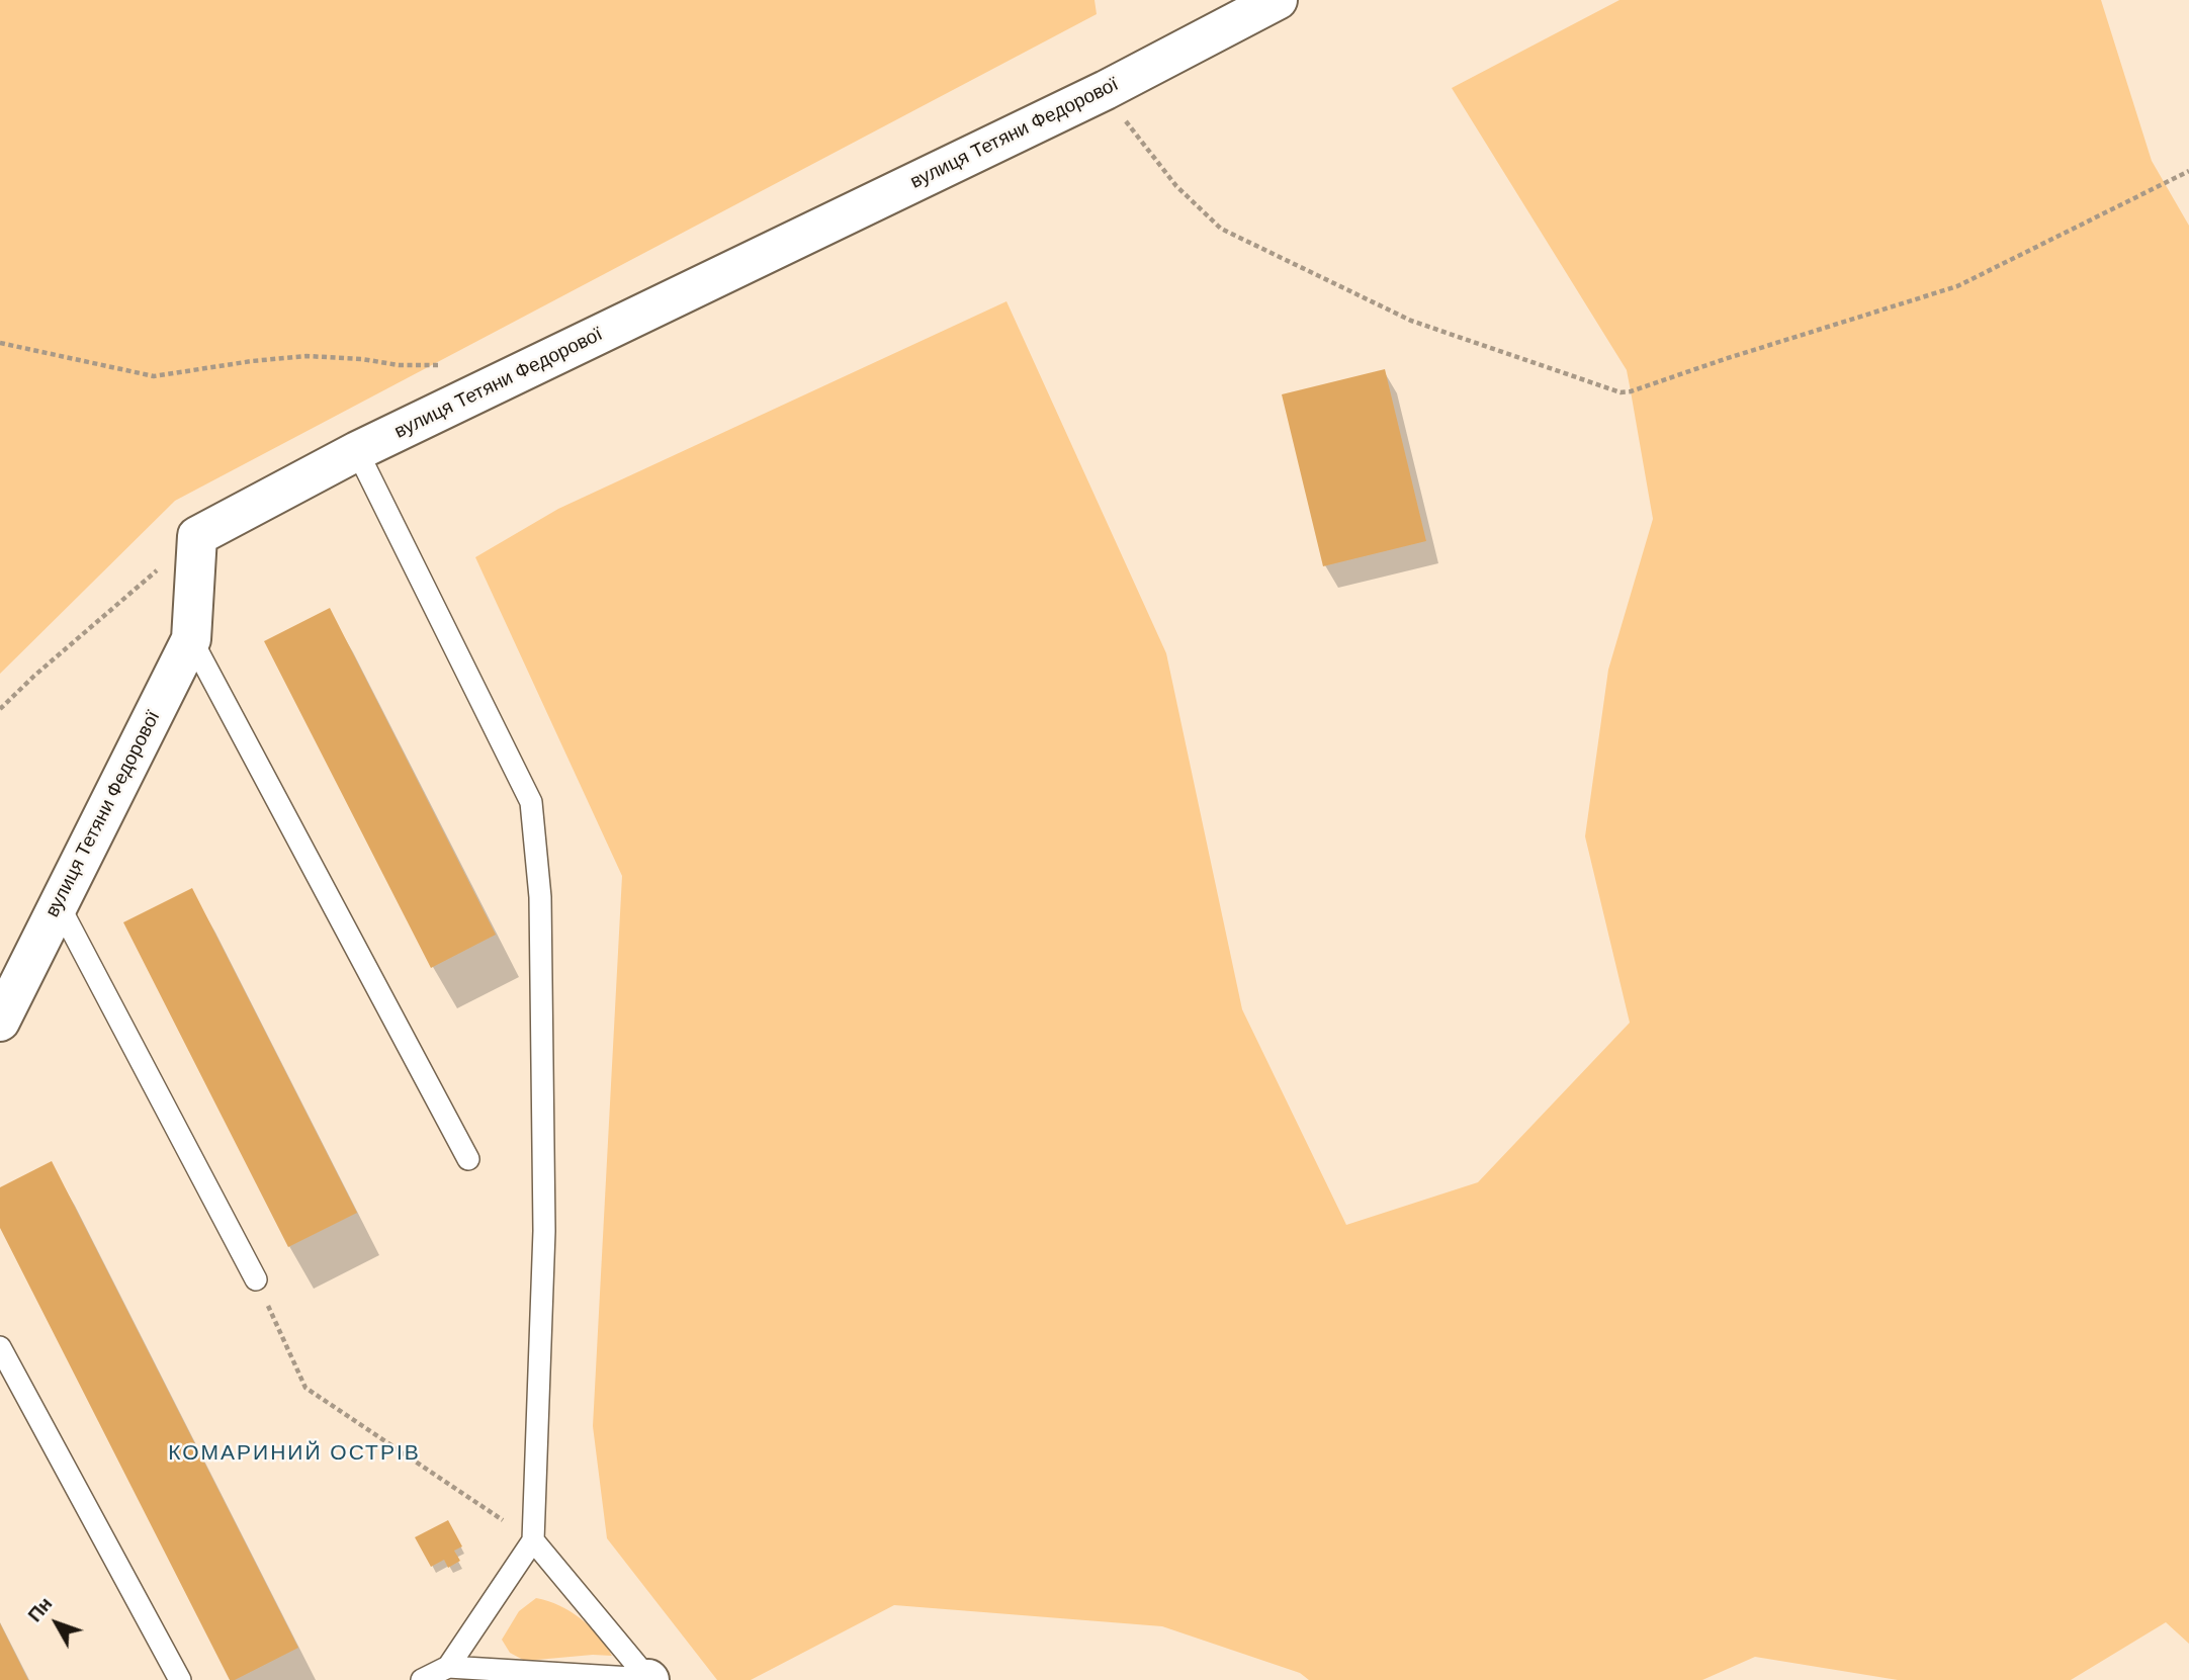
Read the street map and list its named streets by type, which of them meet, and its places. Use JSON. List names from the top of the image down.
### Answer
{
  "streets": {
    "street": ["вулиця Тетяни Федорової"]
  },
  "districts": ["КОМАРИНИЙ ОСТРІВ"],
  "north": "top left"
}
